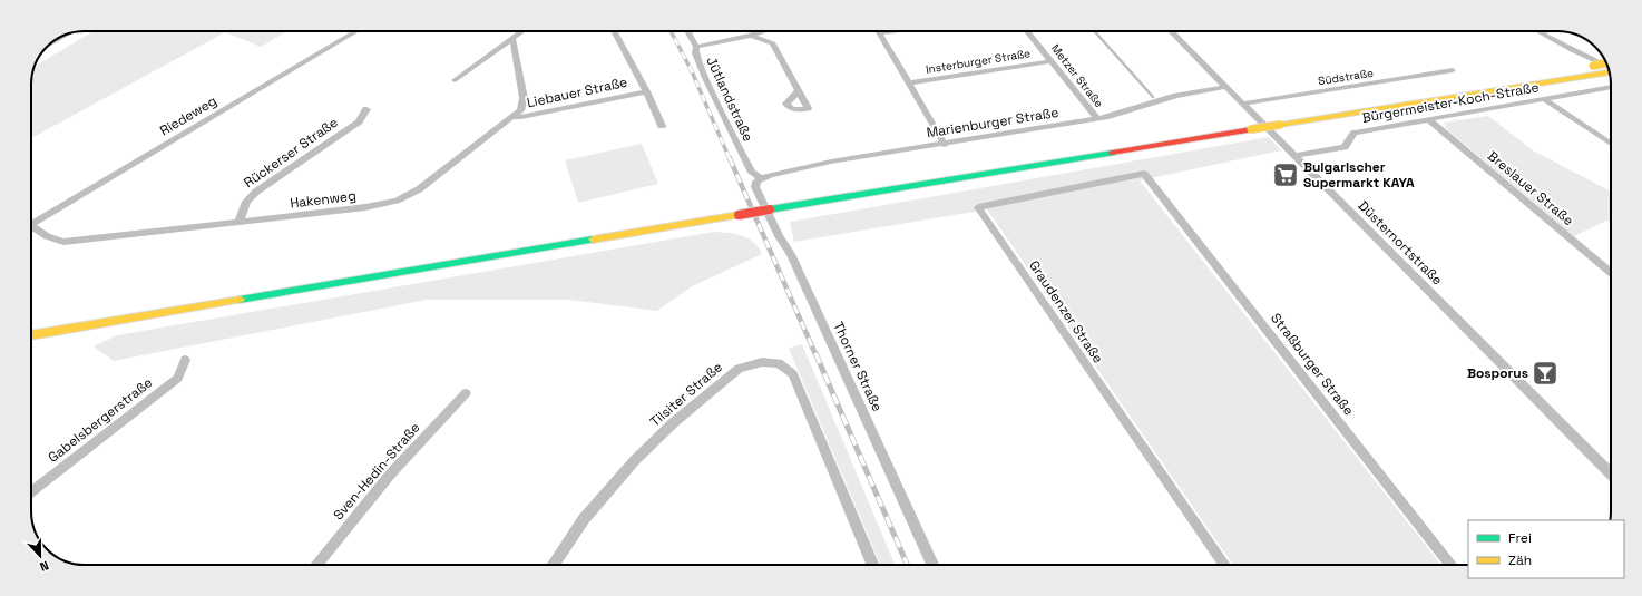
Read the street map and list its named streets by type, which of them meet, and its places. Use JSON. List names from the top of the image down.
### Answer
{
  "streets": {
    "street": [
      "Insterburger Straße",
      "Metzer Straße",
      "Südstraße",
      "Liebauer Straße",
      "Jütlandstraße",
      "Bürgermeister-Koch-Straße",
      "Riedeweg",
      "Marienburger Straße",
      "Rückerser Straße",
      "Breslauer Straße",
      "Hakenweg",
      "Düsternortstraße",
      "Graudenzer Straße",
      "Straßburger Straße",
      "Thorner Straße",
      "Tilsiter Straße",
      "Gabelsbergerstraße",
      "Sven-Hedin-Straße"
    ]
  },
  "crossings": [
    ["Insterburger Straße", "Metzer Straße"],
    ["Metzer Straße", "Marienburger Straße"],
    ["Südstraße", "Düsternortstraße"],
    ["Liebauer Straße", "Hakenweg"],
    ["Jütlandstraße", "Marienburger Straße"],
    ["Jütlandstraße", "Thorner Straße"],
    ["Bürgermeister-Koch-Straße", "Breslauer Straße"],
    ["Bürgermeister-Koch-Straße", "Düsternortstraße"],
    ["Marienburger Straße", "Düsternortstraße"],
    ["Marienburger Straße", "Thorner Straße"],
    ["Rückerser Straße", "Hakenweg"],
    ["Graudenzer Straße", "Straßburger Straße"]
  ],
  "places": {
    "supermarket": ["Bulgarischer Supermarkt KAYA"],
    "bar": ["Bosporus"]
  },
  "legend": ["Frei", "Zäh"],
  "north": "bottom"
}
